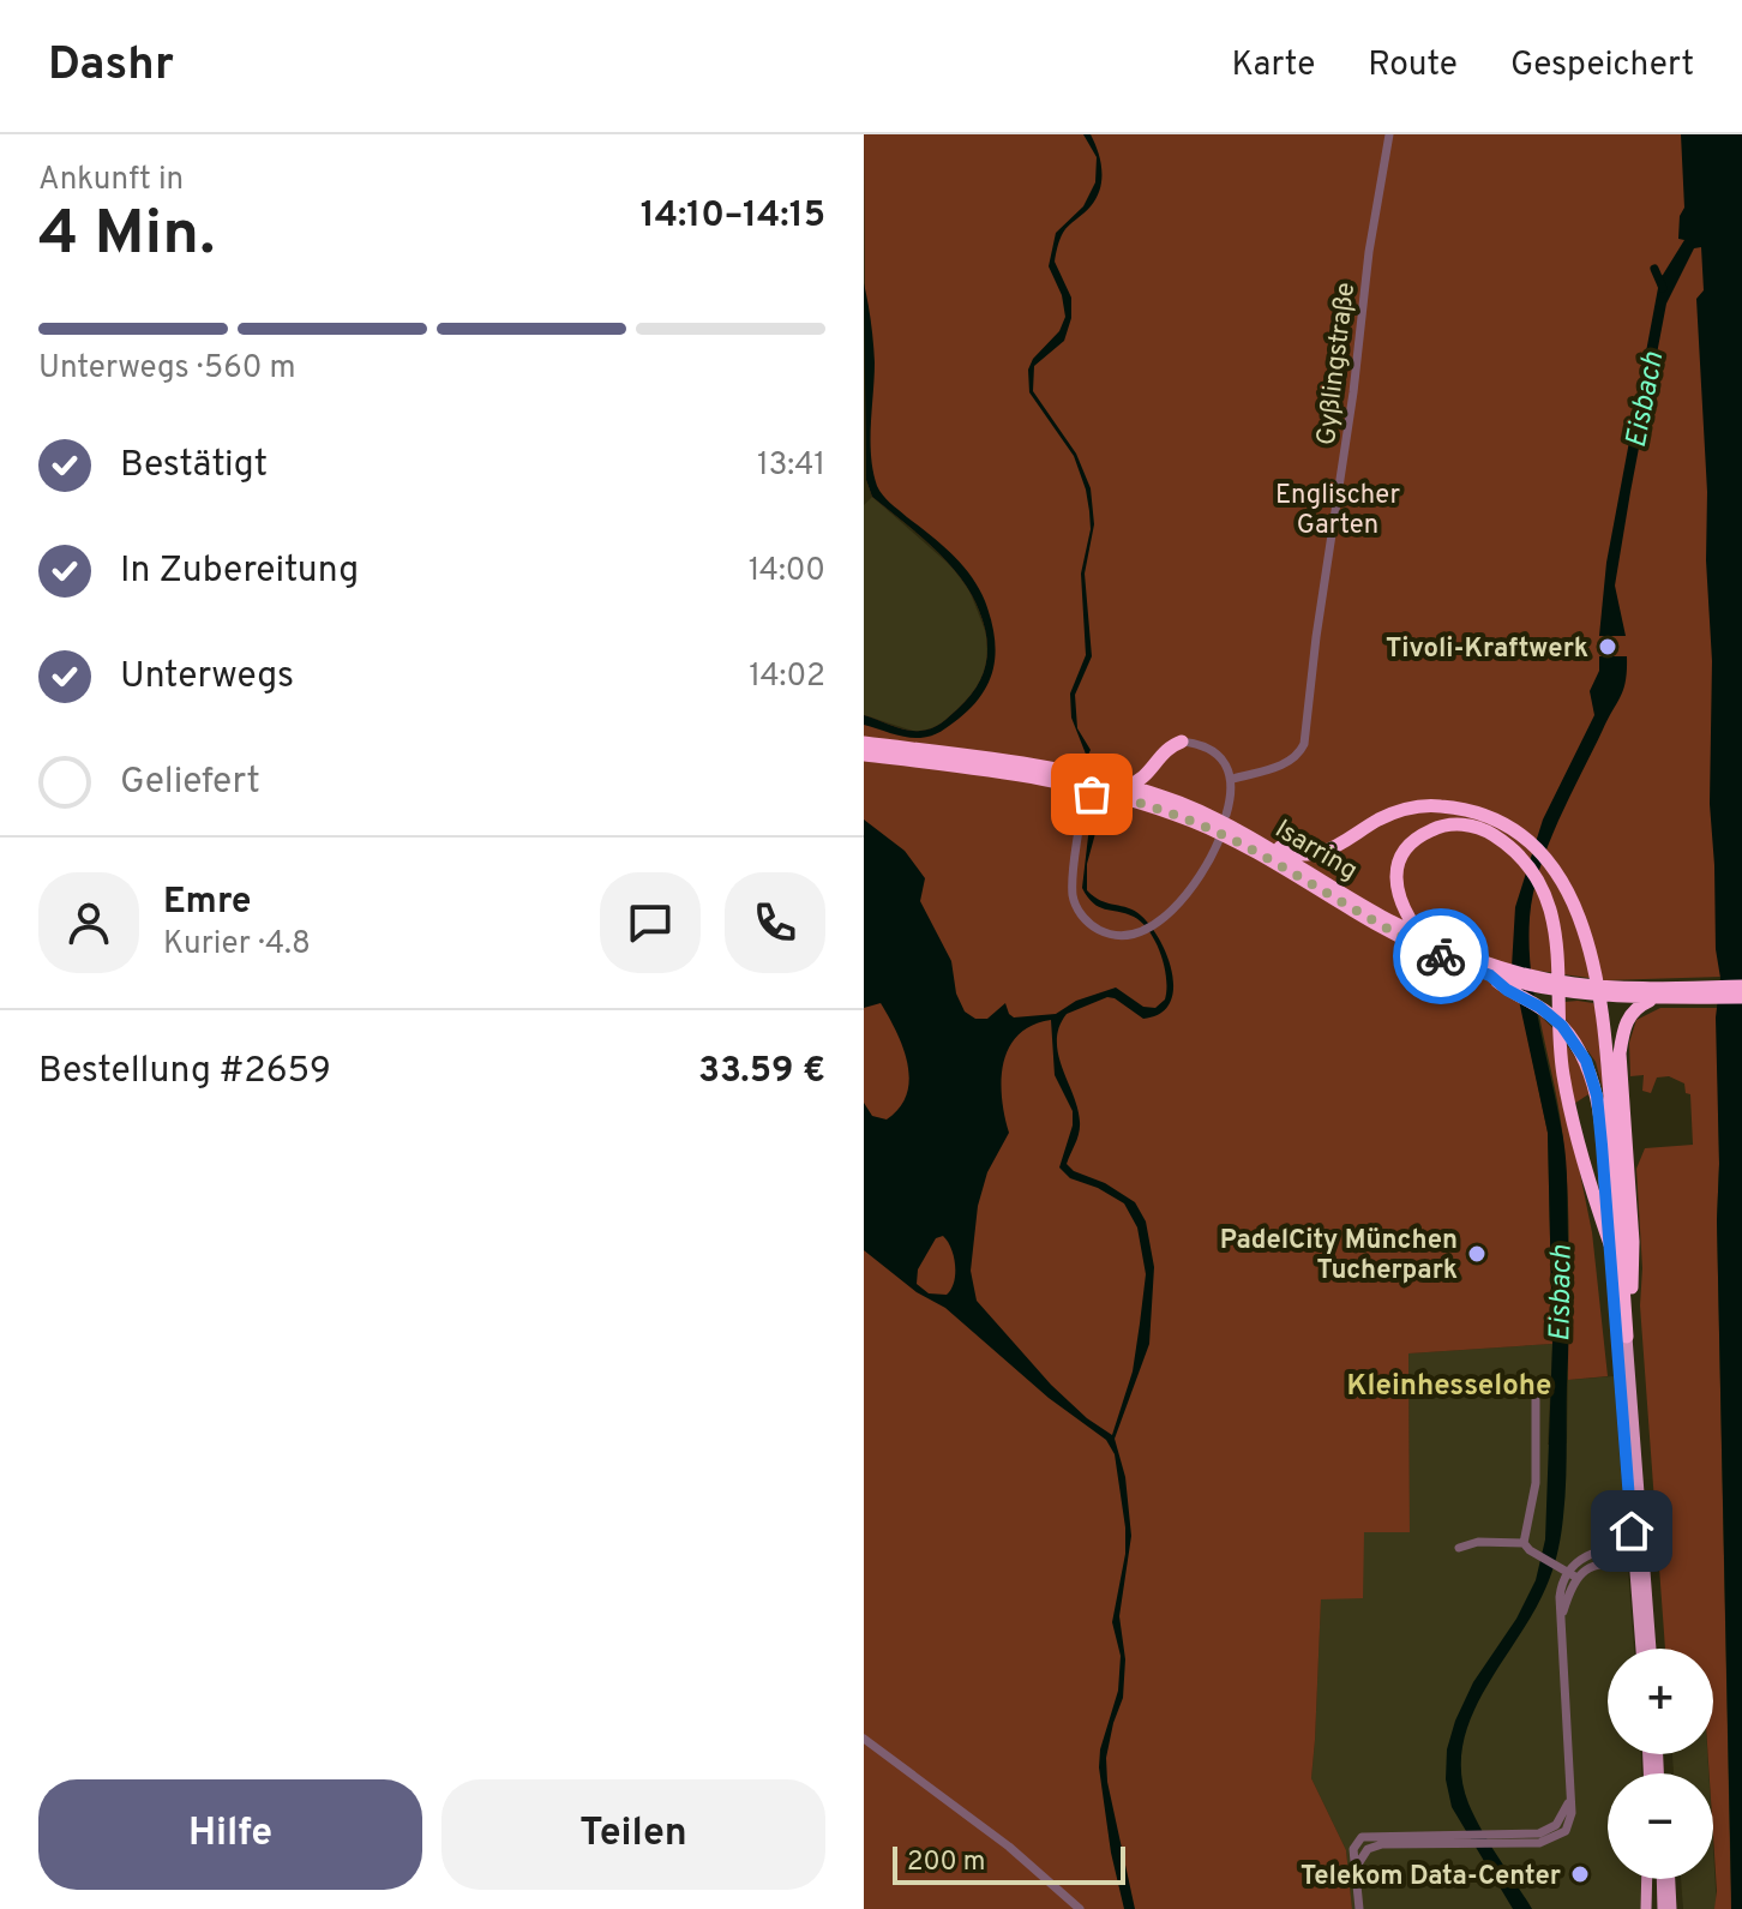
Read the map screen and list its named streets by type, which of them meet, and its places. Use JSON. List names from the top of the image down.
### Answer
{
  "streets": {
    "highway": ["Isarring"],
    "street": ["Gyßlingstraße"]
  },
  "districts": ["Kleinhesselohe"],
  "water": ["Eisbach"],
  "parks": ["Englischer Garten"],
  "places": ["Tivoli-Kraftwerk", "PadelCity München Tucherpark", "Telekom Data-Center"],
  "scale_bar": "200 m",
  "page": {
    "header": "Dashr",
    "nav": ["Karte", "Route", "Gespeichert"],
    "heading": ["4 Min.", "Ankunft in", "14:10–14:15"],
    "panel": [
      "Emre",
      "Kurier · 4.8",
      "Bestellung #2659",
      "33.59 €"
    ],
    "bar": "Unterwegs · 560 m",
    "list": [
      ["Bestätigt", "13:41"],
      ["In Zubereitung", "14:00"],
      ["Unterwegs", "14:02"],
      "Geliefert"
    ],
    "map_buttons": ["+", "−"],
    "buttons": ["Hilfe", "Teilen"],
    "scale": "200 m"
  }
}
